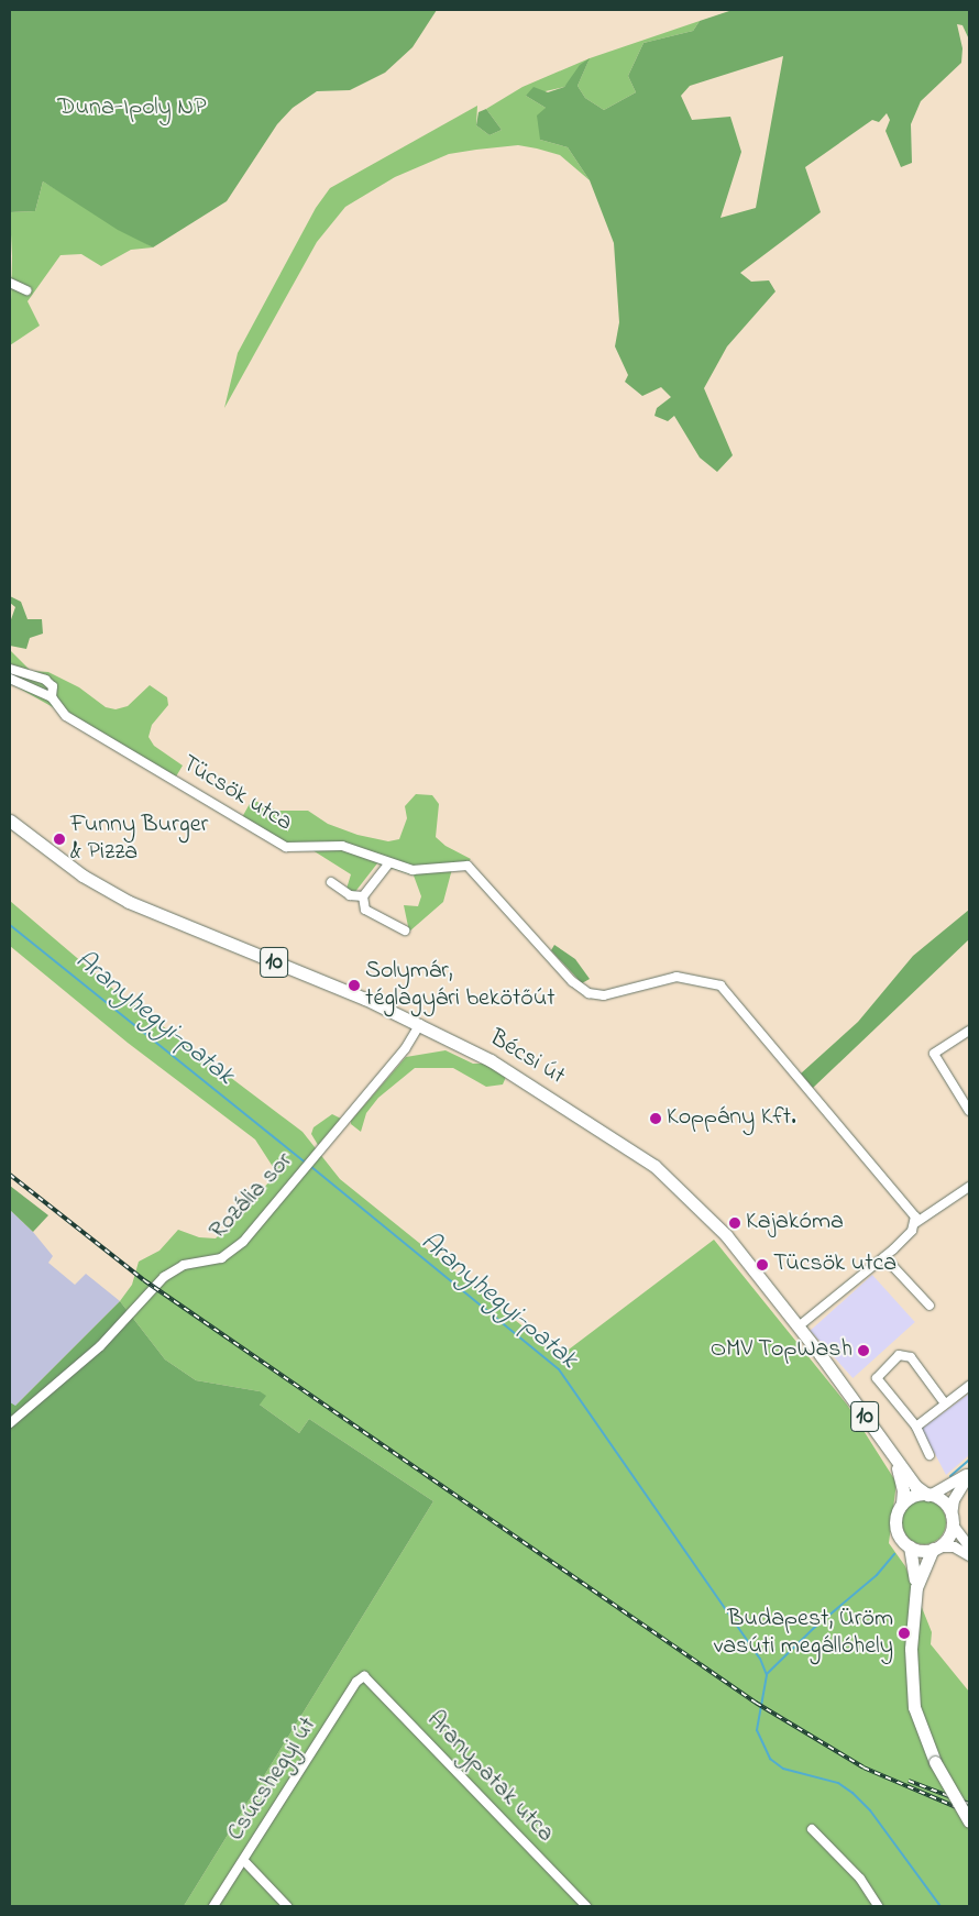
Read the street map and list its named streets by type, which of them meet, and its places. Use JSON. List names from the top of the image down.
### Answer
{
  "streets": {
    "main road": ["10", "Bécsi út"],
    "street": [
      "Tücsök utca",
      "Rozália sor",
      "Aranypatak utca",
      "Csúcshegyi út"
    ]
  },
  "crossings": [
    ["10", "Bécsi út"],
    ["Bécsi út", "Rozália sor"],
    ["Aranypatak utca", "Csúcshegyi út"]
  ],
  "water": ["Aranyhegyi-patak"],
  "parks": ["Duna-Ipoly NP"],
  "places": [
    "Funny Burger & Pizza",
    "Solymár, téglagyári bekötőút",
    "Koppány Kft.",
    "Kajakóma",
    "Tücsök utca",
    "OMV TopWash",
    "Budapest, Üröm vasúti megállóhely"
  ]
}
